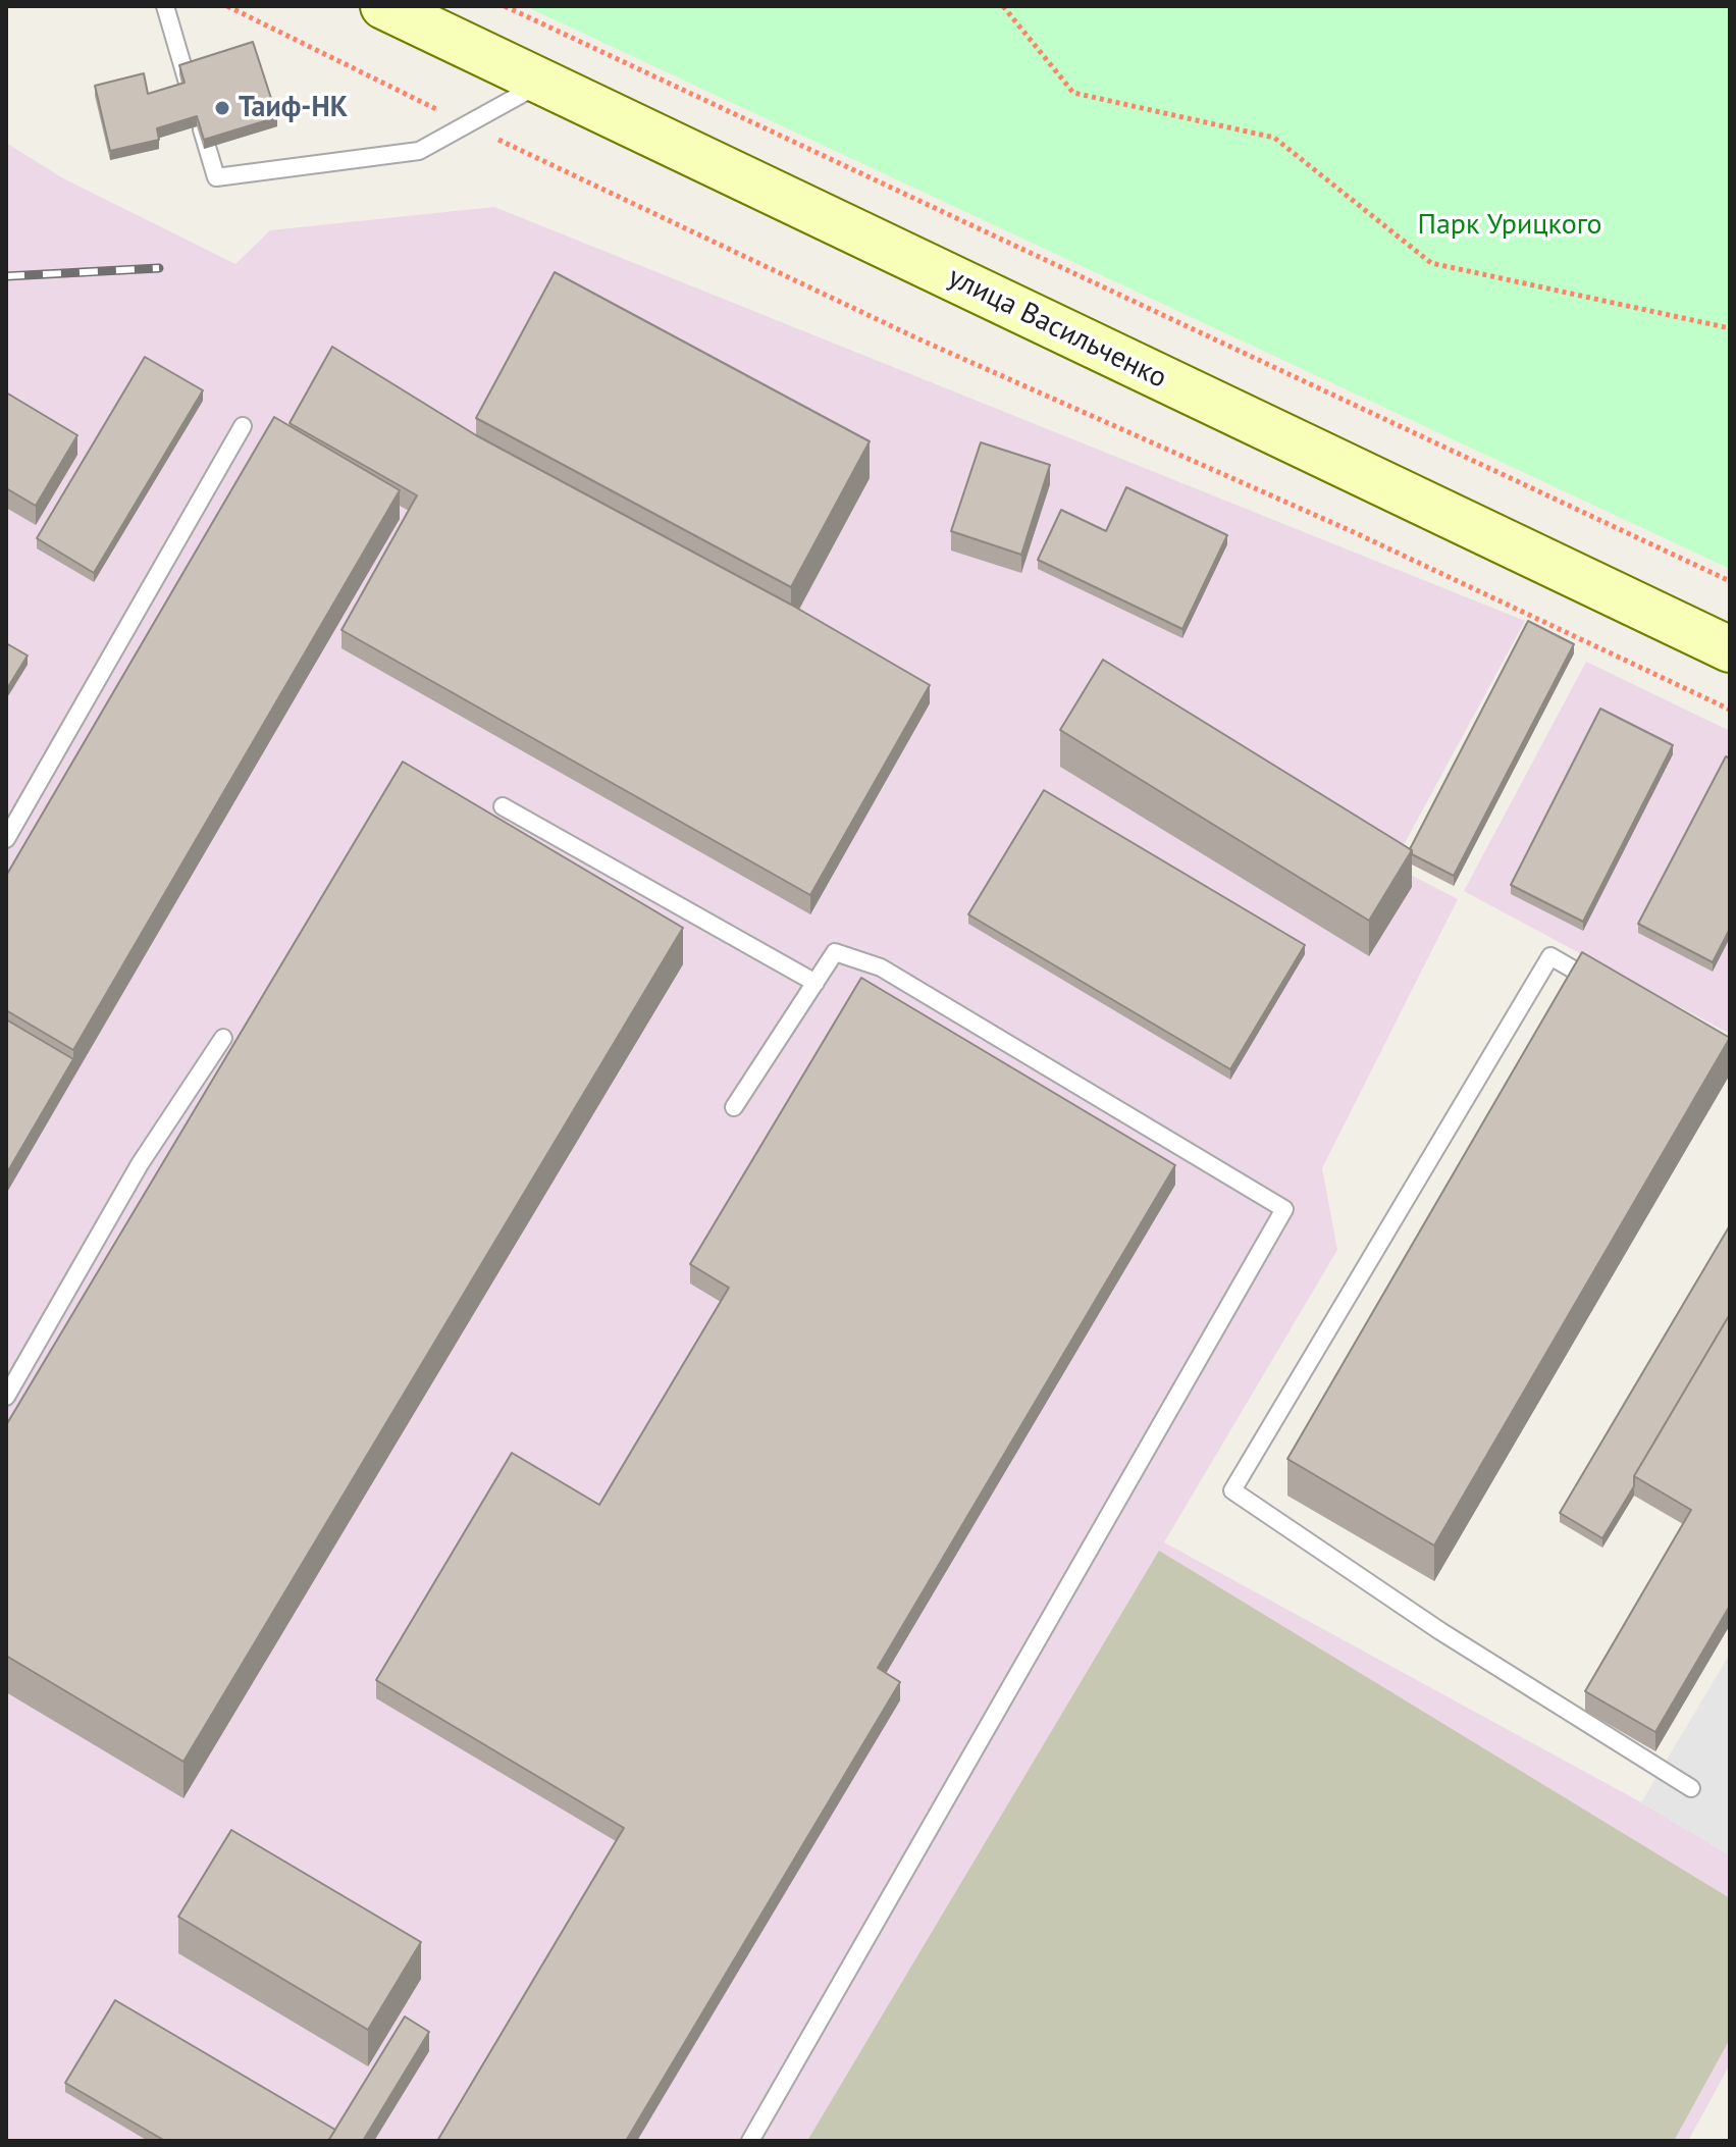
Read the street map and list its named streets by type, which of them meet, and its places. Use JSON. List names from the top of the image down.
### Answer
{
  "streets": {
    "main road": ["улица Васильченко"]
  },
  "parks": ["Парк Урицкого"],
  "places": ["Таиф-НК"]
}
